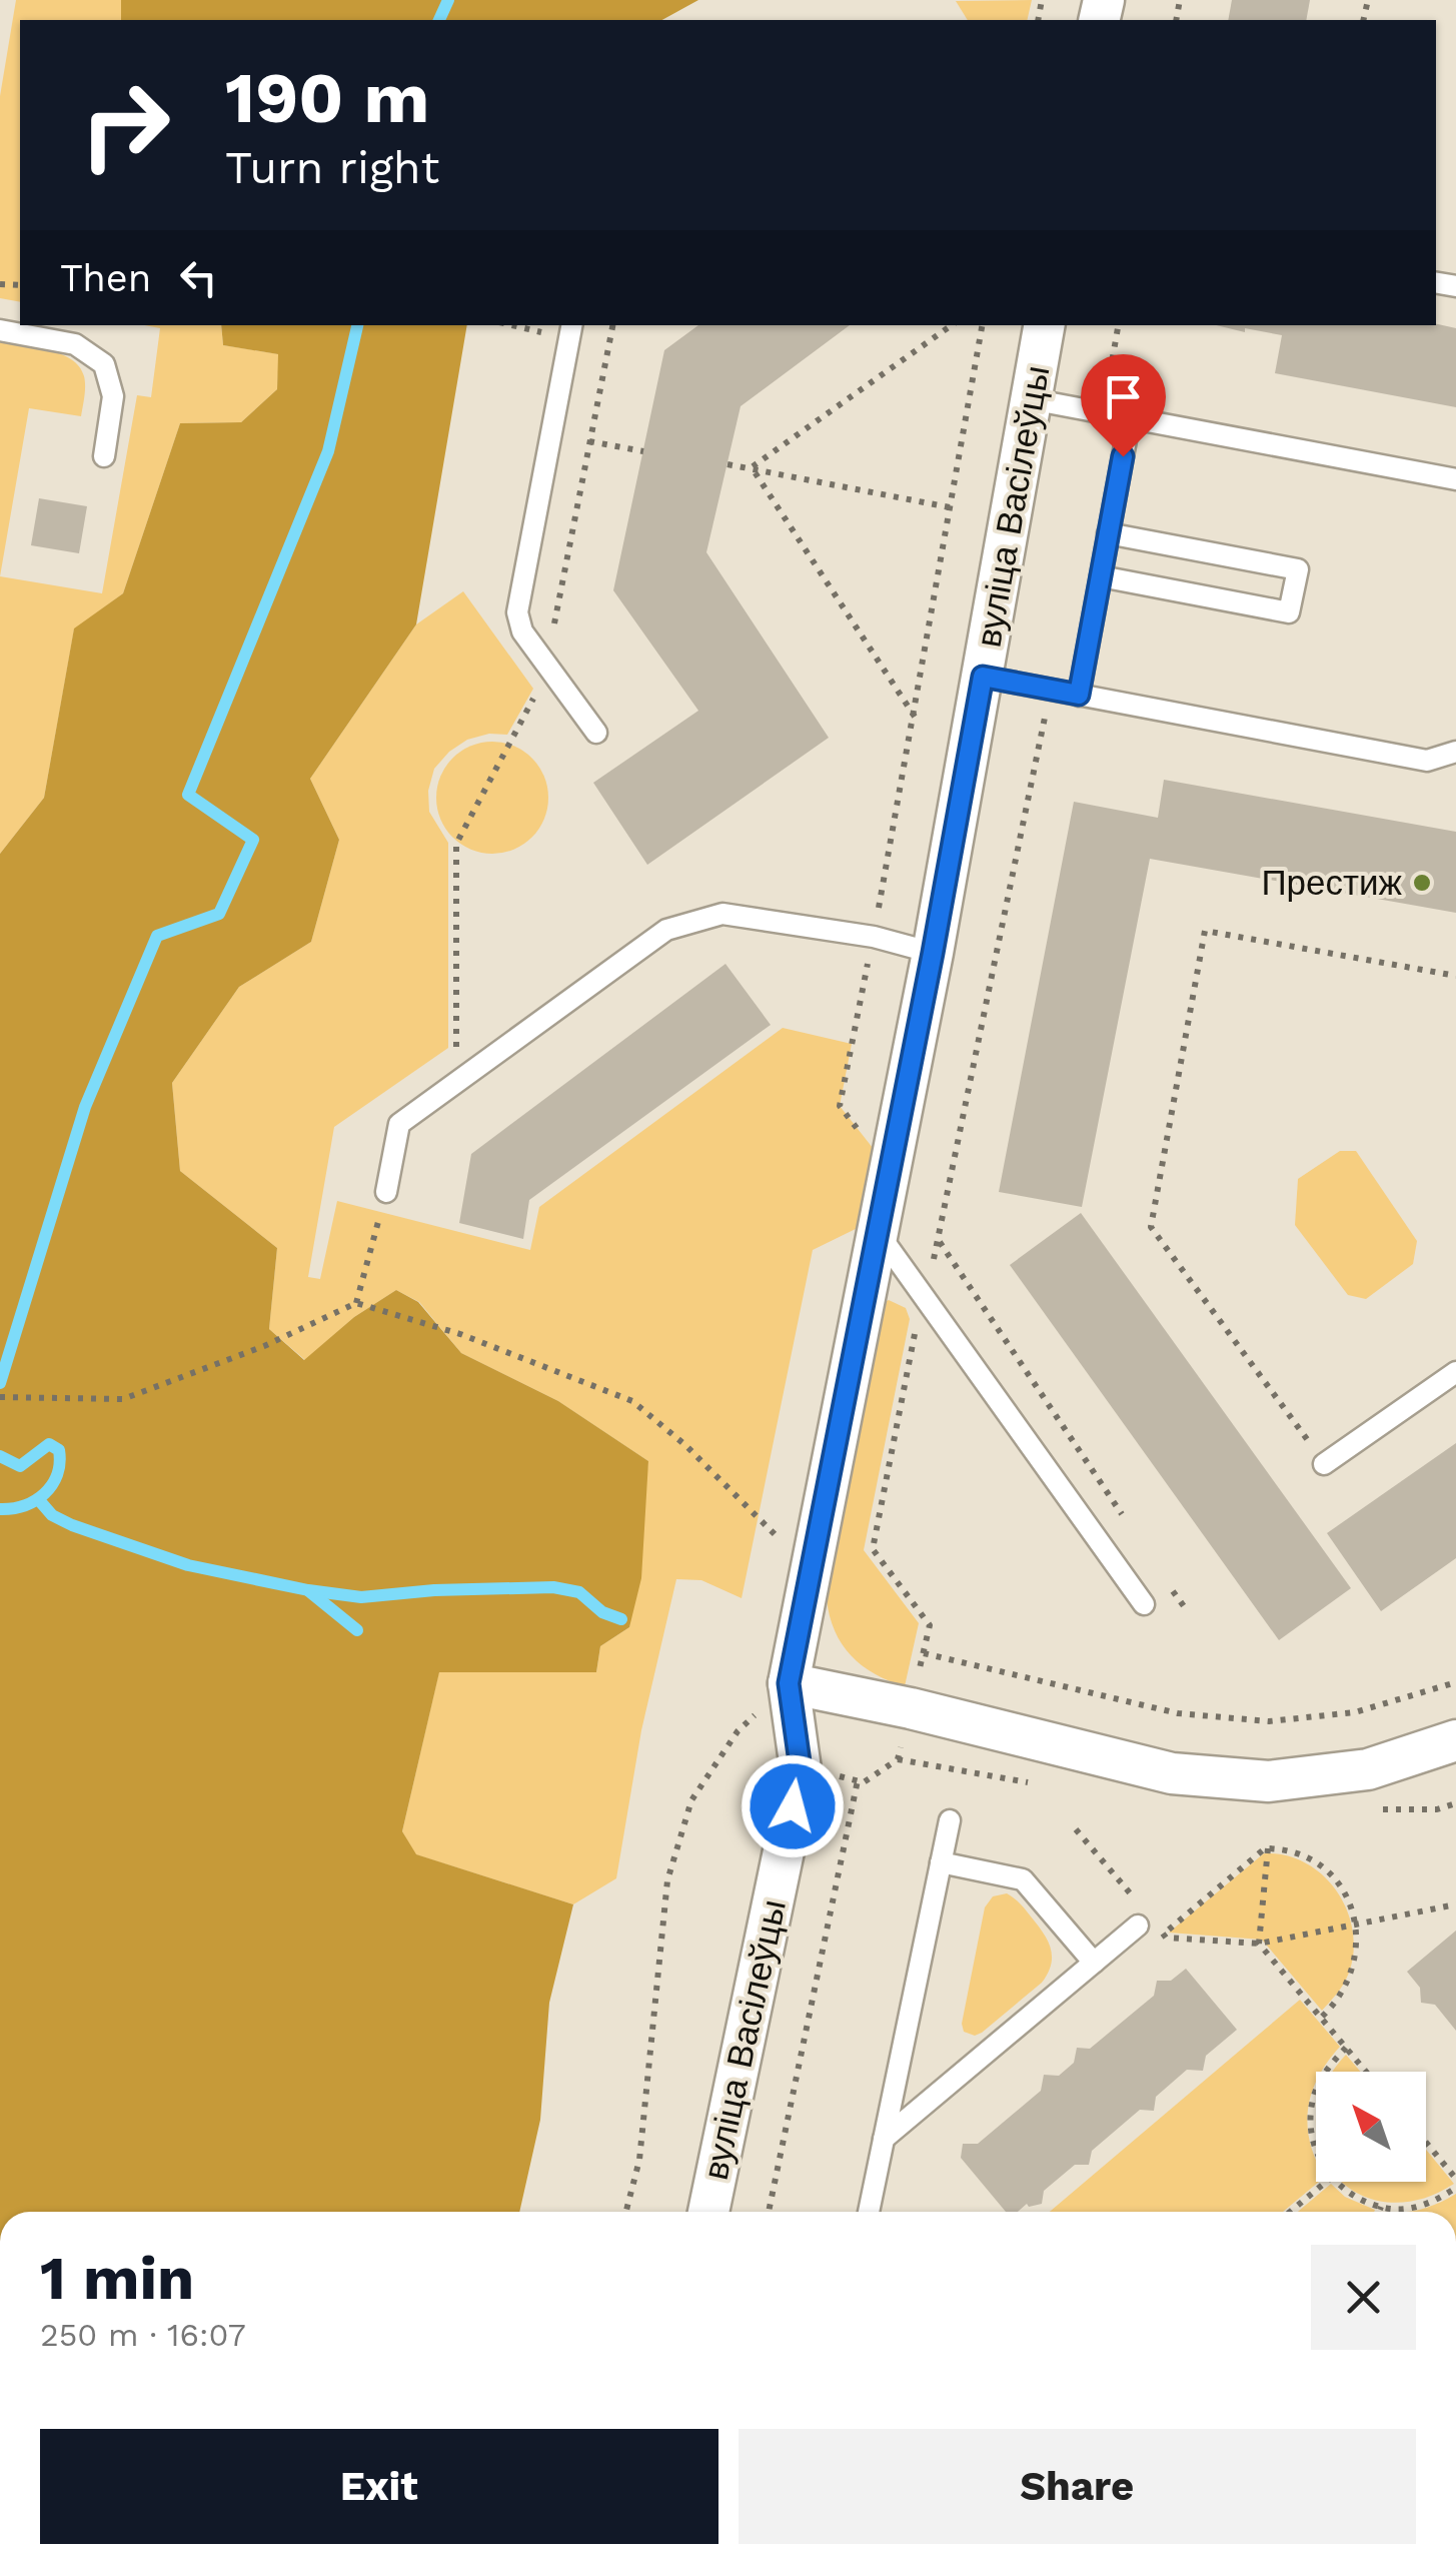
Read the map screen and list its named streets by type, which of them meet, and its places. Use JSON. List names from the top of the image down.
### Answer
{
  "streets": {
    "street": ["вуліца Васілеўцы"]
  },
  "places": ["Престиж"],
  "north": "top left",
  "page": {
    "turn": ["190 m", "Turn right"],
    "then": "Then",
    "heading": ["1 min", "250 m · 16:07"],
    "buttons": ["Exit", "Share"]
  }
}
